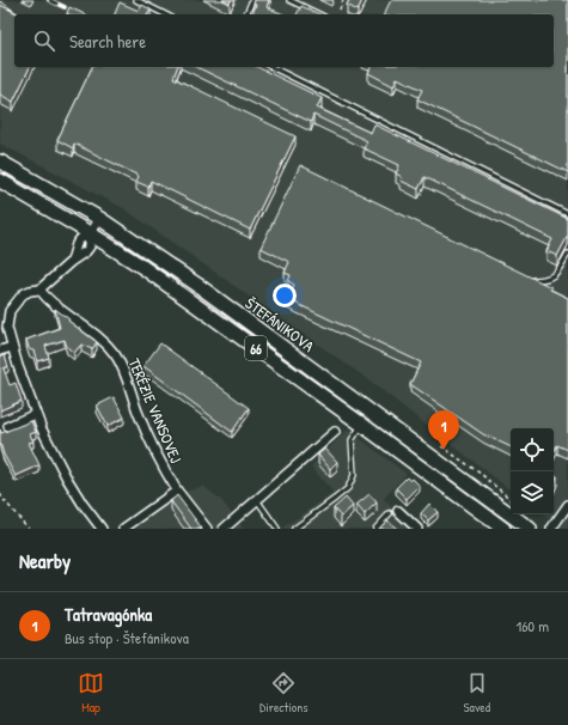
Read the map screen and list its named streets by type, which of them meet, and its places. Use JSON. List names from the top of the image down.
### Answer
{
  "streets": {
    "main road": ["ŠTEFÁNIKOVA", "66"],
    "street": ["TERÉZIE VANSOVEJ"]
  },
  "page": {
    "search": "Search here",
    "pins": "1",
    "heading": "Nearby",
    "list": [
      {
        "mark": "1",
        "name": "Tatravagónka",
        "note": "Bus stop · Štefánikova",
        "value": "160 m"
      }
    ],
    "nav": ["Map", "Directions", "Saved"]
  }
}
